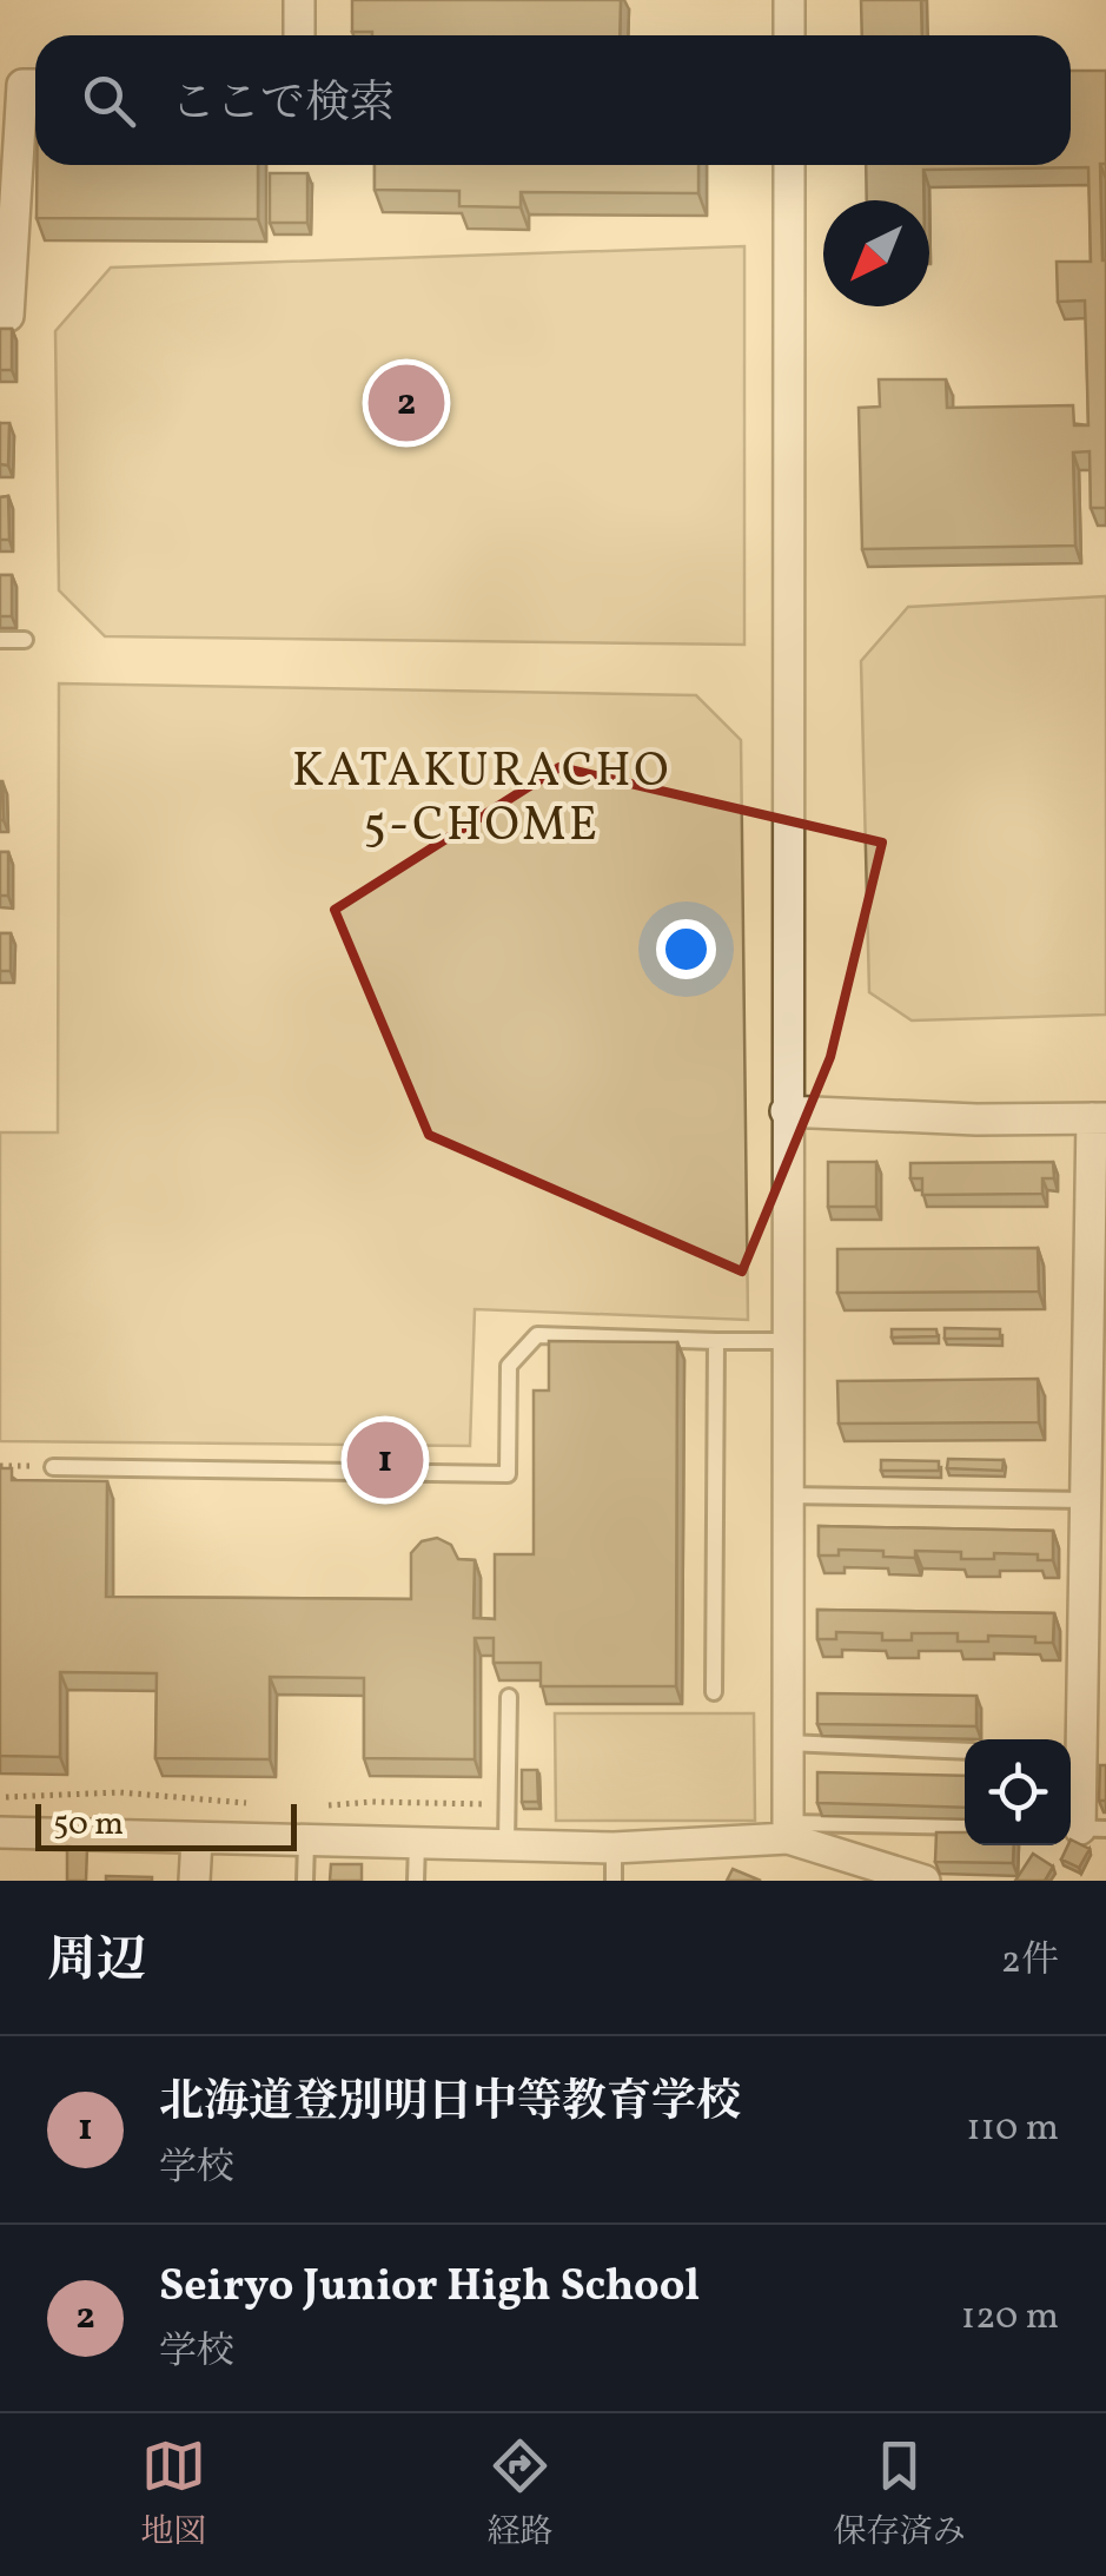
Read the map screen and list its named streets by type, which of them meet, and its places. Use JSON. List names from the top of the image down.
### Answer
{
  "districts": ["KATAKURACHO 5-CHOME"],
  "scale_bar": "50 m",
  "north": "bottom left",
  "page": {
    "search": "ここで検索",
    "pins": ["2", "1"],
    "scale": "50 m",
    "heading": ["周辺", "2件"],
    "list": [
      {
        "mark": "1",
        "name": "北海道登別明日中等教育学校",
        "note": "学校",
        "value": "110 m"
      },
      {
        "mark": "2",
        "name": "Seiryo Junior High School",
        "note": "学校",
        "value": "120 m"
      }
    ],
    "nav": ["地図", "経路", "保存済み"]
  }
}
